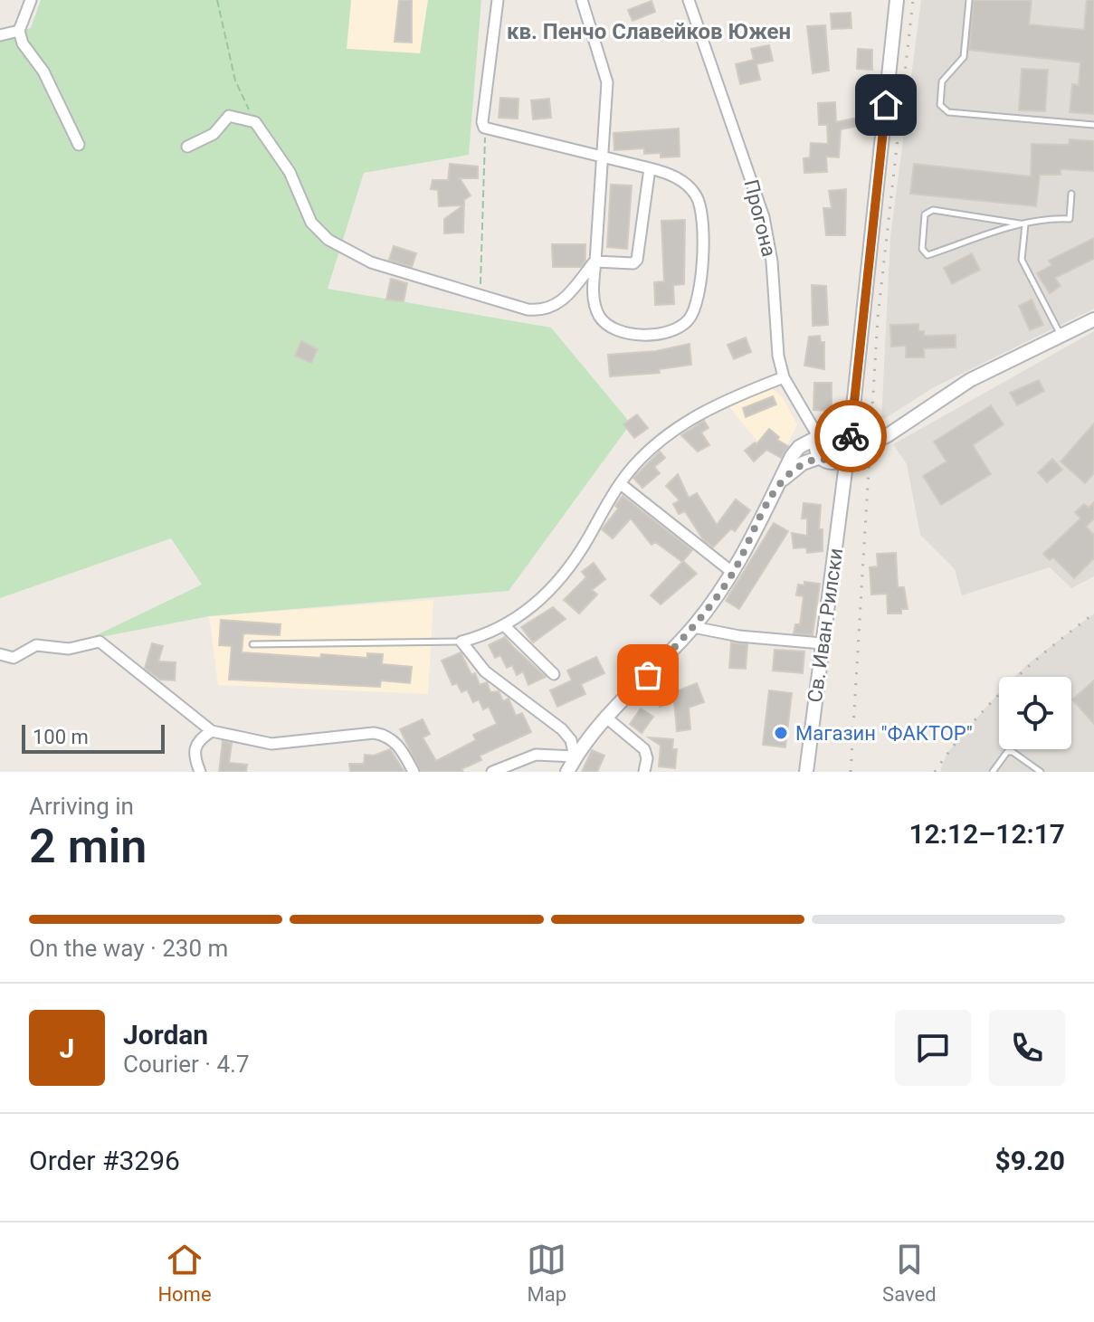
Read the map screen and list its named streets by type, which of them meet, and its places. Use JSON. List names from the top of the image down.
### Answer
{
  "streets": {
    "street": ["Прогона", "Св. Иван Рилски"]
  },
  "districts": ["кв. Пенчо Славейков Южен"],
  "places": ["Магазин \"ФАКТОР\""],
  "scale_bar": "100 m",
  "page": {
    "scale": "100 m",
    "heading": ["2 min", "Arriving in", "12:12–12:17"],
    "panel": [
      "Jordan",
      "Courier · 4.7",
      "Order #3296",
      "$9.20"
    ],
    "bar": "On the way · 230 m",
    "round": "J",
    "tabs": ["Home", "Map", "Saved"]
  }
}
